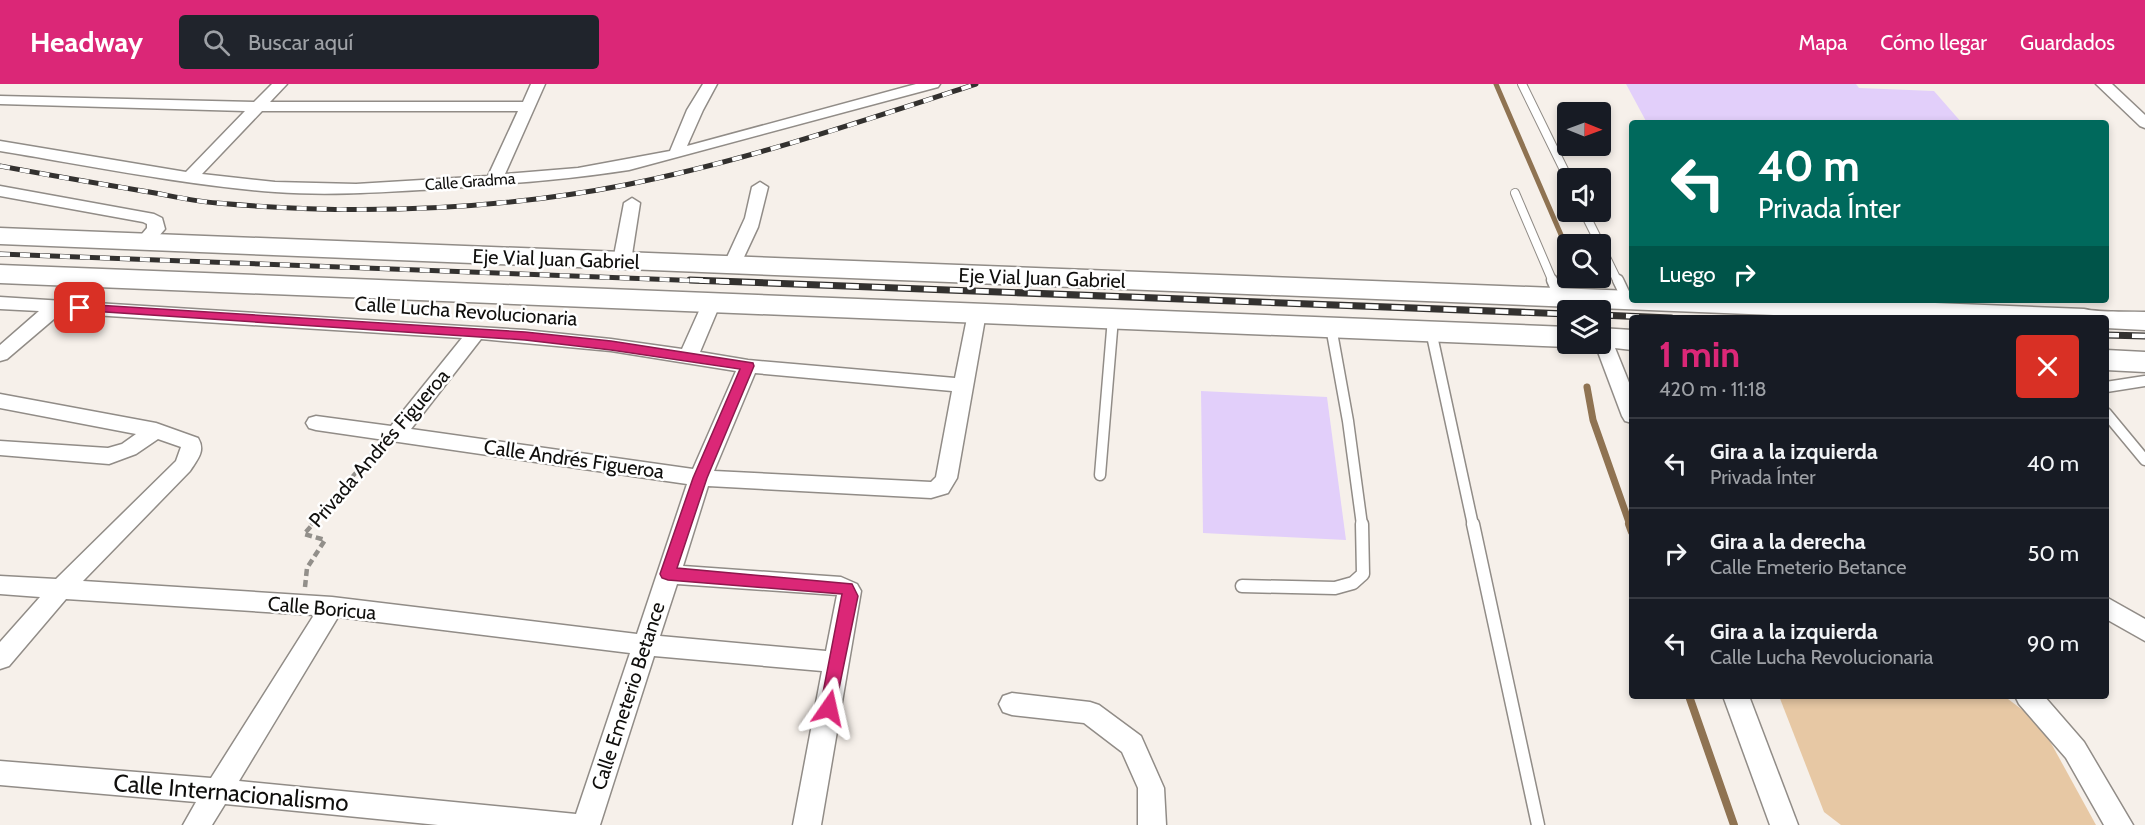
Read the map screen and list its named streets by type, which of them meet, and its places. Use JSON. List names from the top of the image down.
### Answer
{
  "streets": {
    "main road": ["Eje Vial Juan Gabriel"],
    "street": [
      "Calle Gradma",
      "Calle Lucha Revolucionaria",
      "Privada Andrés Figueroa",
      "Calle Andrés Figueroa",
      "Calle Boricua",
      "Calle Emeterio Betance",
      "Calle Internacionalismo"
    ]
  },
  "crossings": [
    ["Calle Lucha Revolucionaria", "Privada Andrés Figueroa"],
    ["Calle Lucha Revolucionaria", "Calle Andrés Figueroa"],
    ["Calle Lucha Revolucionaria", "Calle Emeterio Betance"],
    ["Privada Andrés Figueroa", "Calle Andrés Figueroa"],
    ["Privada Andrés Figueroa", "Calle Boricua"],
    ["Calle Andrés Figueroa", "Calle Emeterio Betance"],
    ["Calle Boricua", "Calle Emeterio Betance"]
  ],
  "north": "right",
  "page": {
    "header": "Headway",
    "search": "Buscar aquí",
    "nav": ["Mapa", "Cómo llegar", "Guardados"],
    "turn": ["40 m", "Privada Ínter"],
    "then": "Luego",
    "heading": ["1 min", "420 m · 11:18"],
    "list": [
      {
        "name": "Gira a la izquierda",
        "note": "Privada Ínter",
        "value": "40 m"
      },
      {
        "name": "Gira a la derecha",
        "note": "Calle Emeterio Betance",
        "value": "50 m"
      },
      {
        "name": "Gira a la izquierda",
        "note": "Calle Lucha Revolucionaria",
        "value": "90 m"
      }
    ]
  }
}
